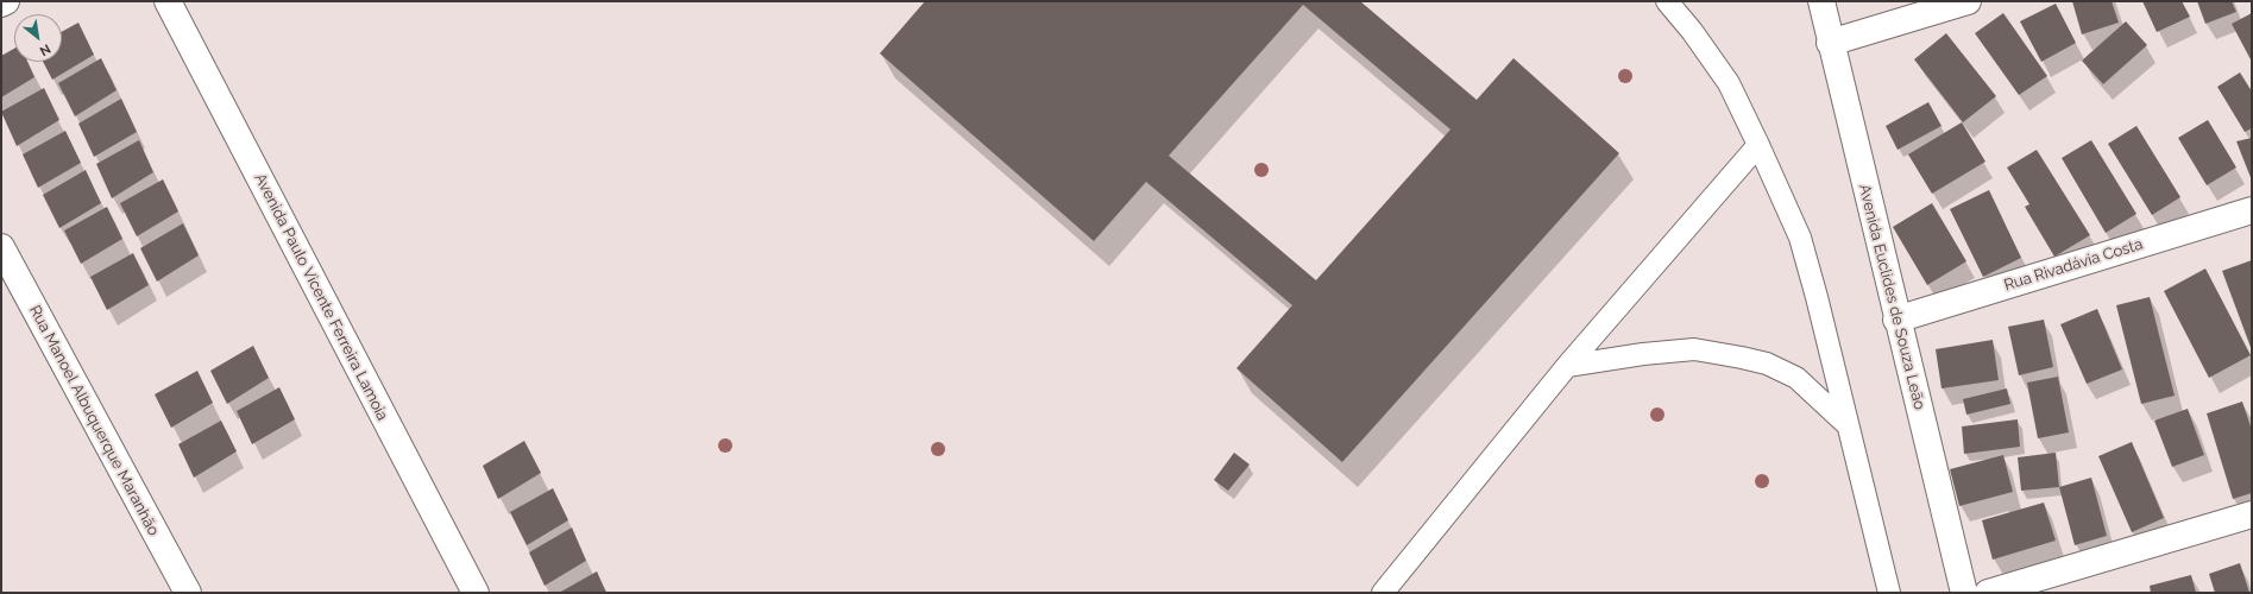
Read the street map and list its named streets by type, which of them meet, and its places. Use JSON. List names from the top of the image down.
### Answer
{
  "streets": {
    "street": [
      "Rua Rivadávia Costa",
      "Avenida Paulo Vicente Ferreira Lamoia",
      "Avenida Euclides de Souza Leão",
      "Rua Manoel Albuquerque Maranhão"
    ]
  },
  "crossings": [
    ["Rua Rivadávia Costa", "Avenida Euclides de Souza Leão"]
  ],
  "north": "bottom right"
}
